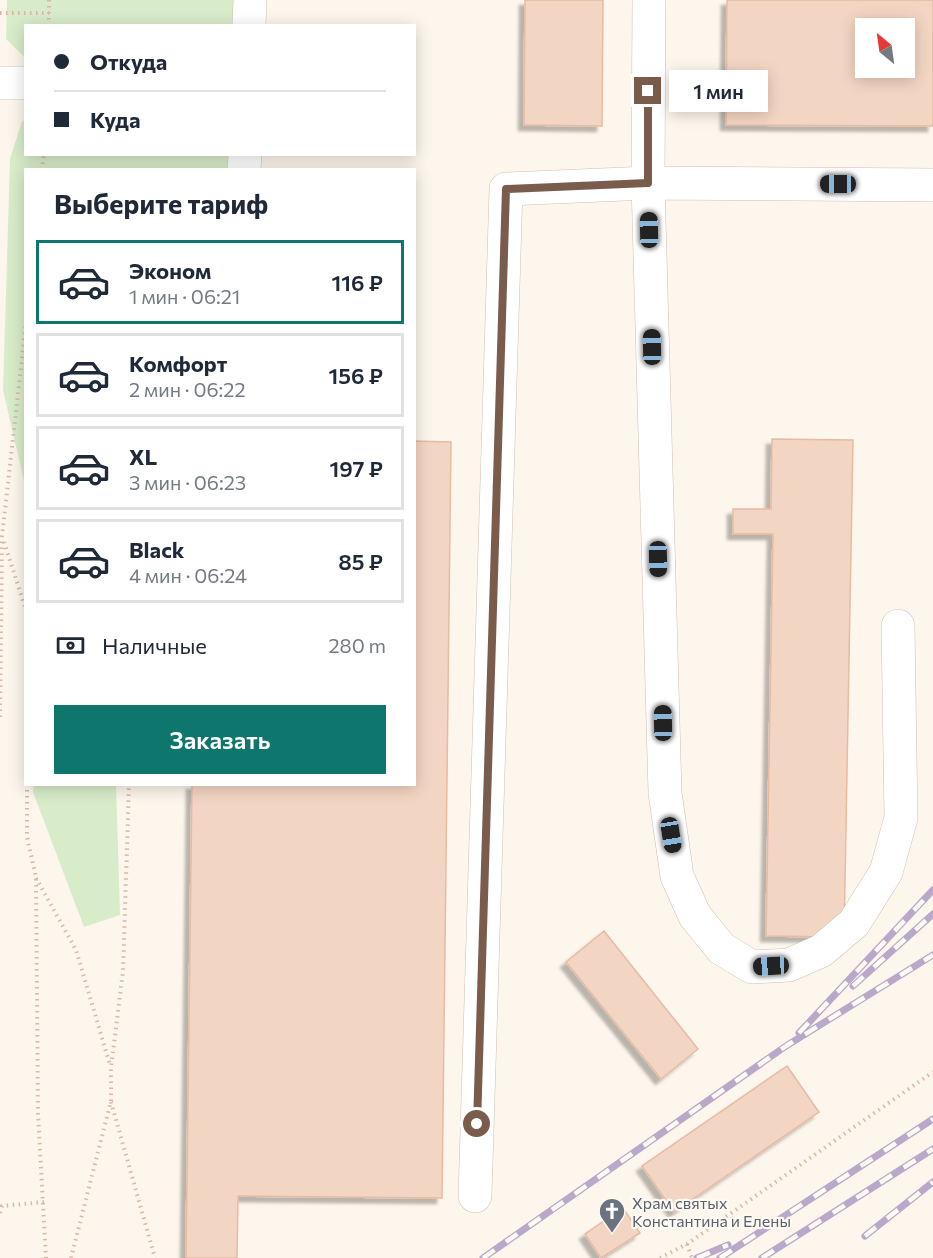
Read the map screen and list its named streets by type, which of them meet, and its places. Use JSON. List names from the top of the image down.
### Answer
{
  "places": {
    "church": ["Храм святых Константина и Елены"]
  },
  "north": "top left",
  "page": {
    "banner": ["Откуда", "Куда"],
    "bubble": "1 мин",
    "heading": "Выберите тариф",
    "list": [
      {
        "name": "Эконом",
        "note": "1 мин · 06:21",
        "value": "116 ₽"
      },
      {
        "name": "Комфорт",
        "note": "2 мин · 06:22",
        "value": "156 ₽"
      },
      {
        "name": "XL",
        "note": "3 мин · 06:23",
        "value": "197 ₽"
      },
      {
        "name": "Black",
        "note": "4 мин · 06:24",
        "value": "85 ₽"
      }
    ],
    "pay": ["Наличные", "280 m"],
    "buttons": "Заказать"
  }
}
